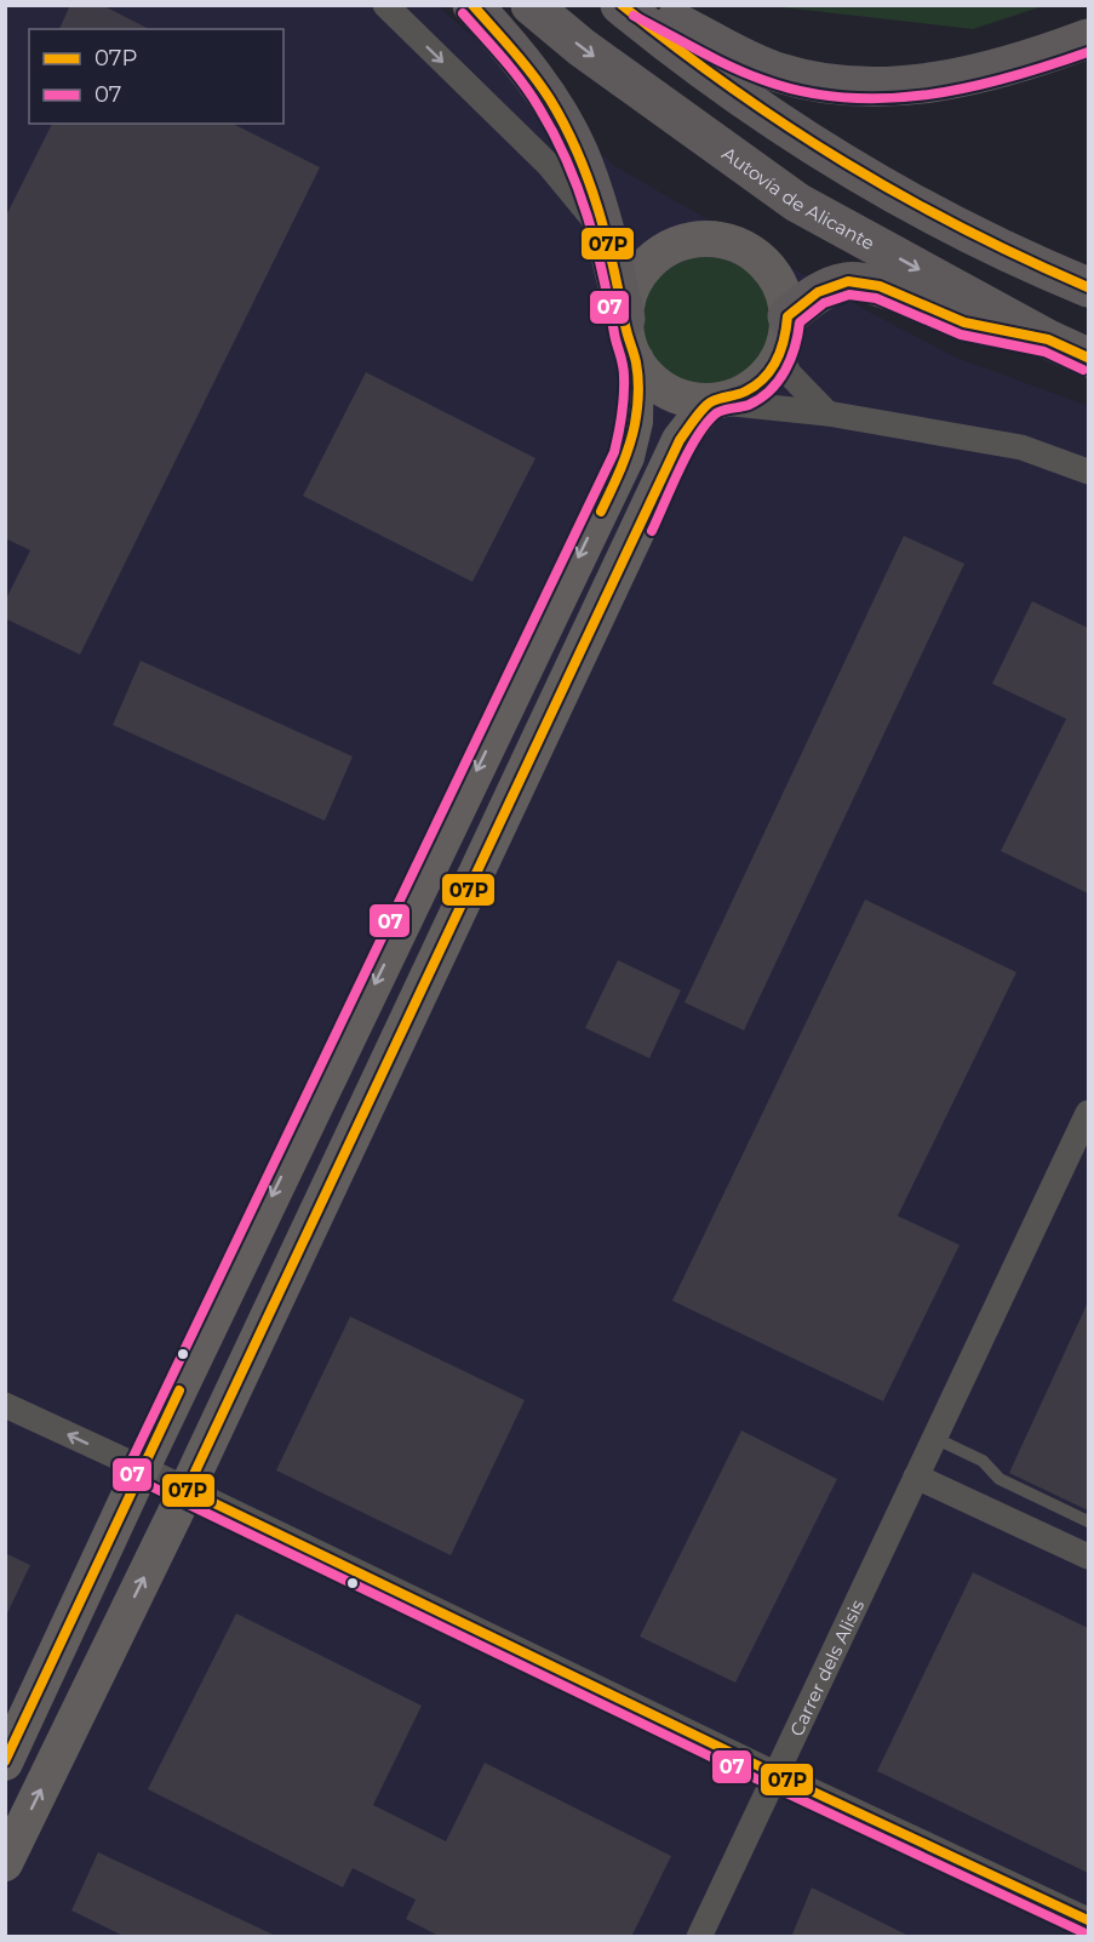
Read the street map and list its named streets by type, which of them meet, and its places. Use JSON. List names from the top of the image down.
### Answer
{
  "streets": {
    "highway": ["Autovía de Alicante"],
    "street": ["Carrer dels Alisis"]
  },
  "lines": ["transit line 07P", "transit line 07"],
  "legend": ["07P", "07"]
}
